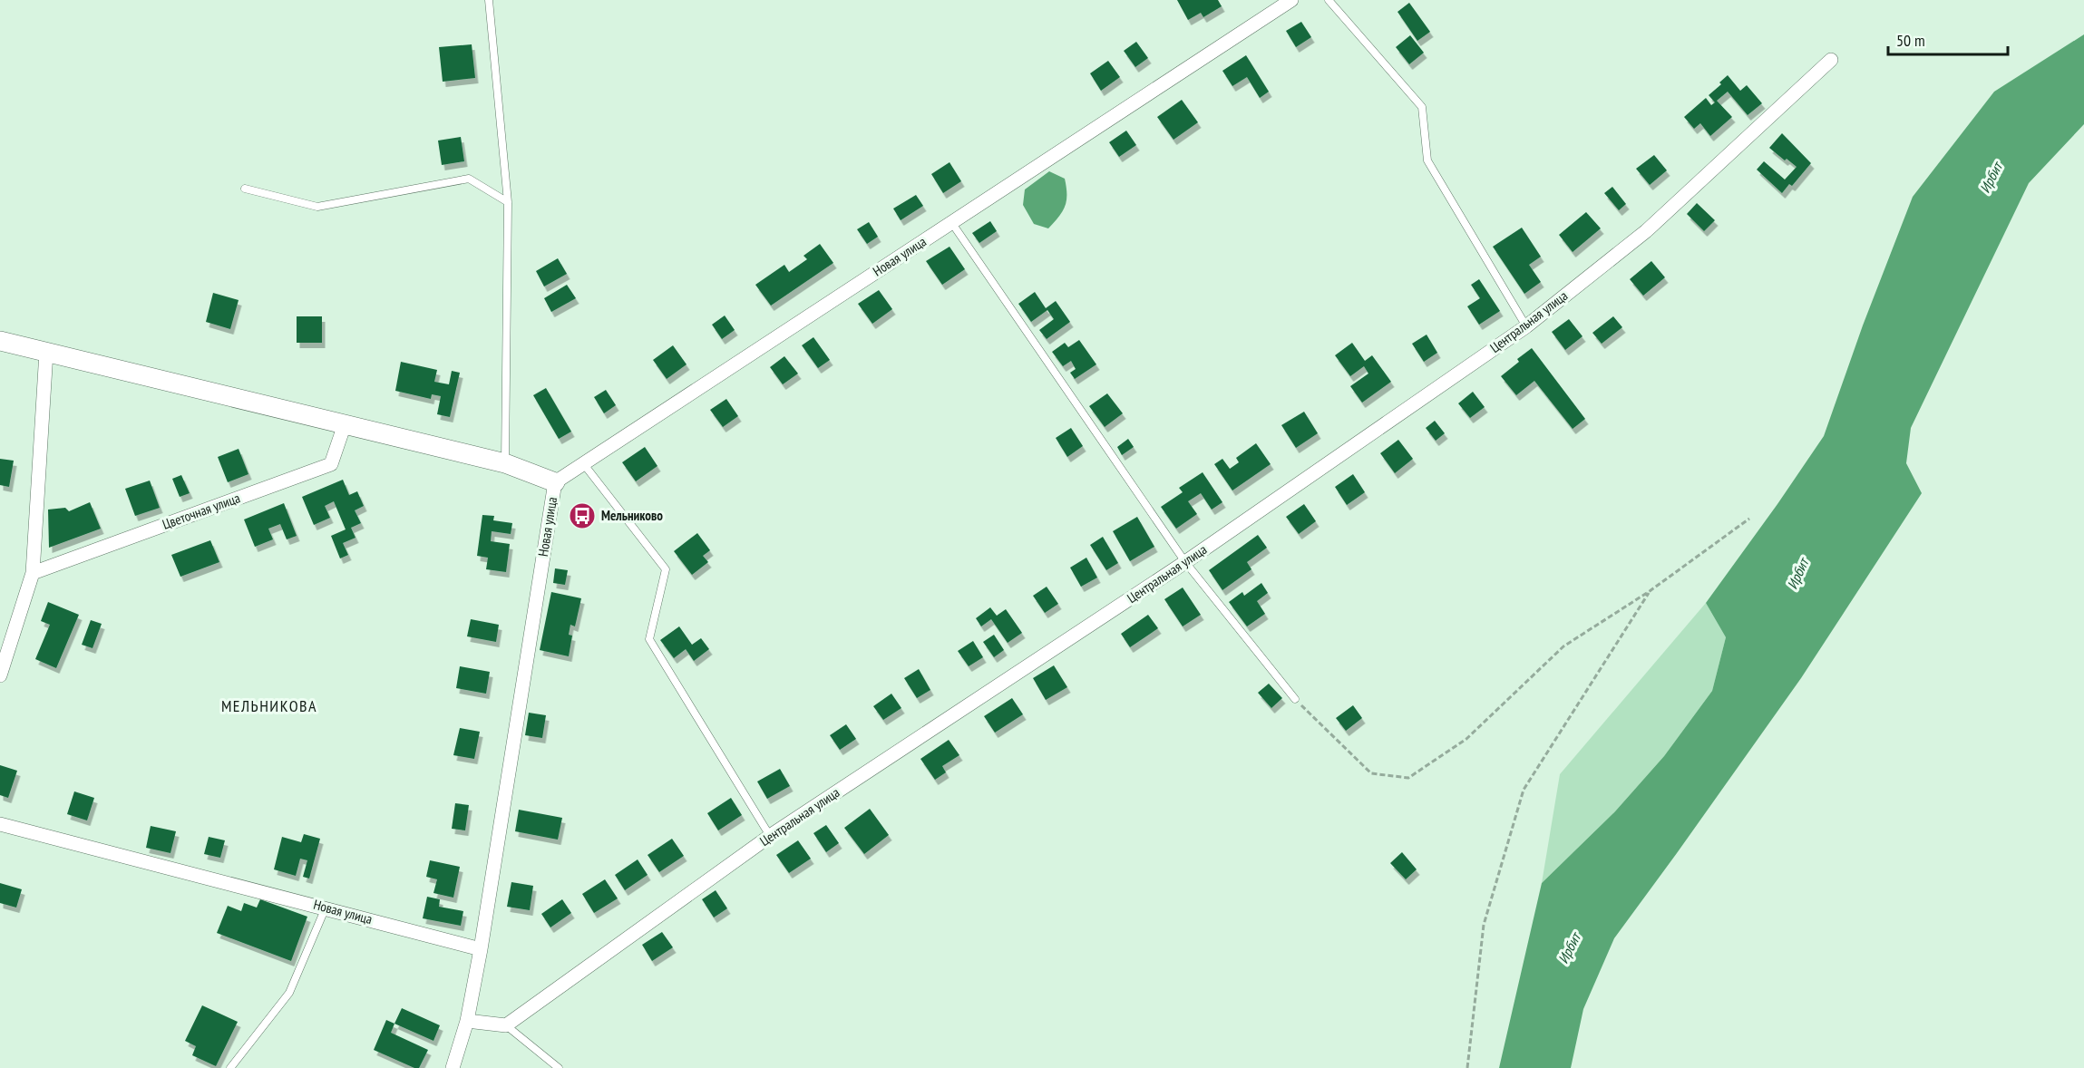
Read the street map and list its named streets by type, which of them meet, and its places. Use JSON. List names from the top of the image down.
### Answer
{
  "streets": {
    "street": ["Новая улица", "Центральная улица", "Цветочная улица"]
  },
  "districts": ["МЕЛЬНИКОВА"],
  "water": ["Ирбит"],
  "places": {
    "bus stop": ["Мельниково"]
  },
  "scale_bar": "50 m"
}
